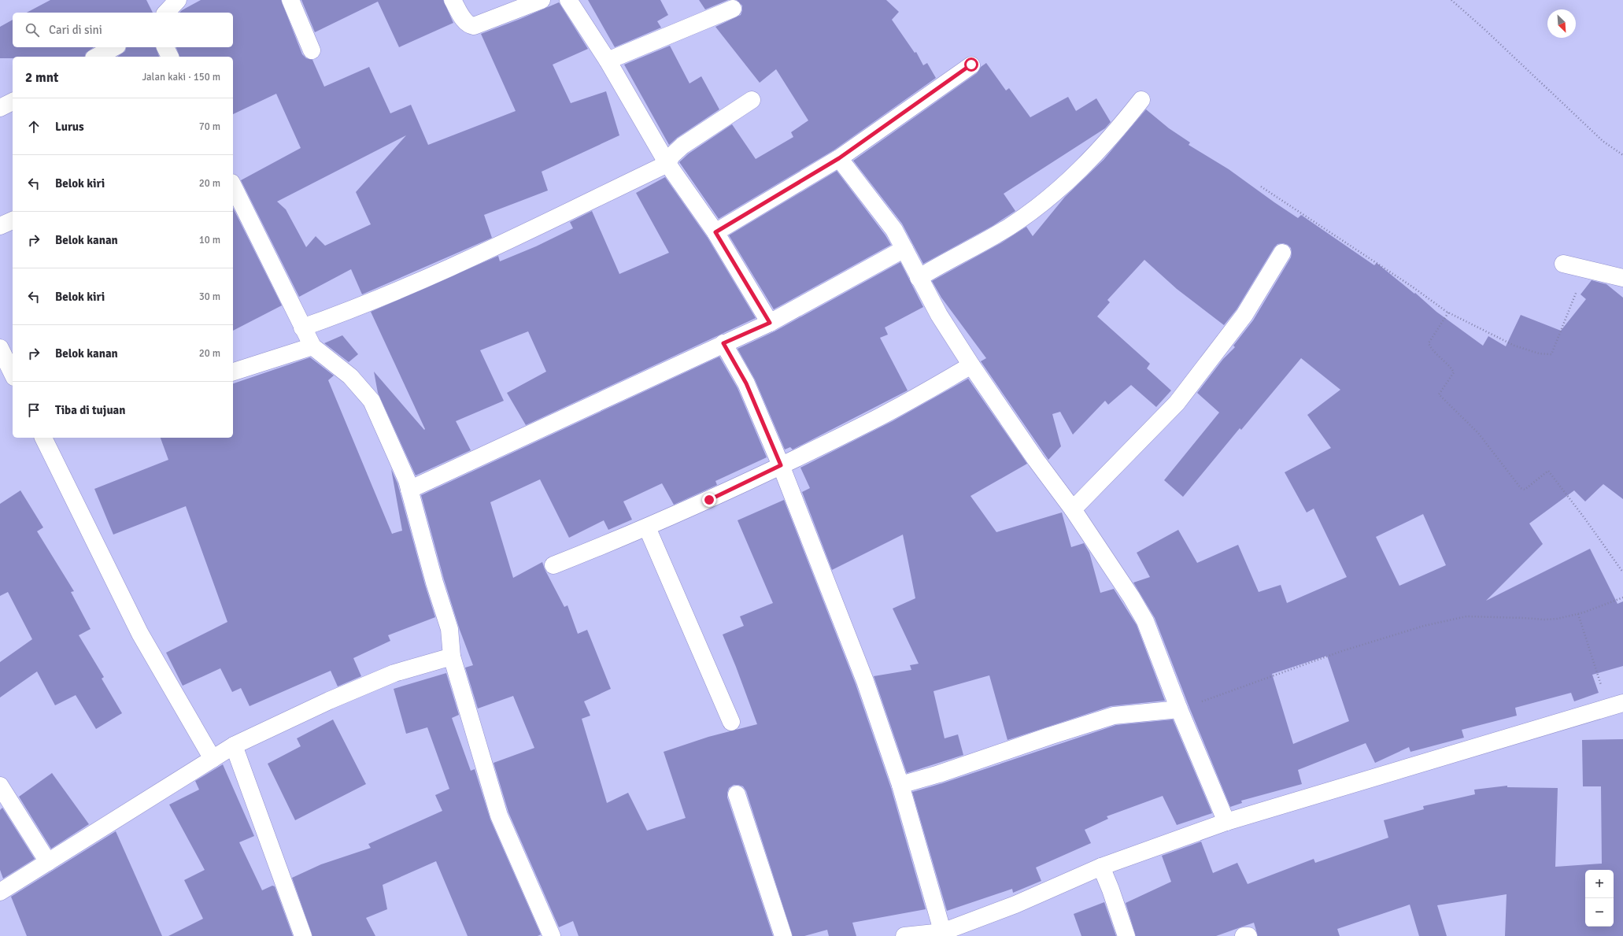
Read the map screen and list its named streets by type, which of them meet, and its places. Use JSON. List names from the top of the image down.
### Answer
{
  "north": "bottom right",
  "page": {
    "search": "Cari di sini",
    "heading": ["2 mnt", "Jalan kaki · 150 m"],
    "list": [
      ["Lurus", "70 m"],
      ["Belok kiri", "20 m"],
      ["Belok kanan", "10 m"],
      ["Belok kiri", "30 m"],
      ["Belok kanan", "20 m"],
      "Tiba di tujuan"
    ],
    "map_buttons": ["+", "−"]
  }
}
